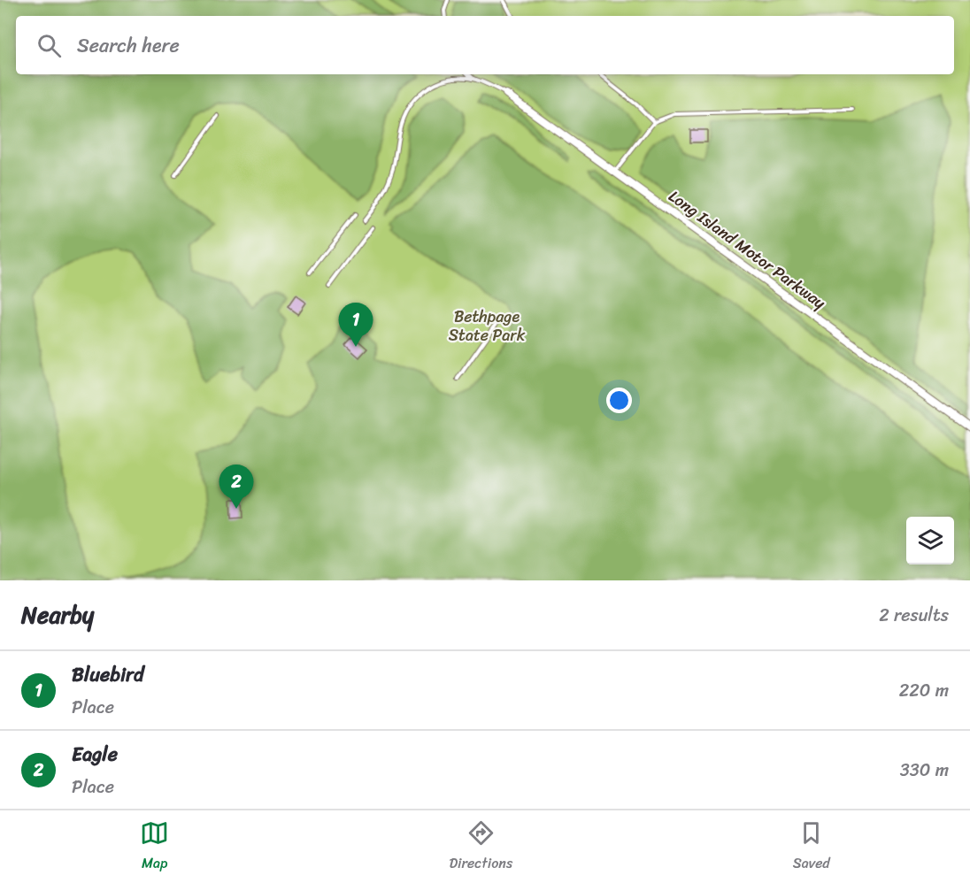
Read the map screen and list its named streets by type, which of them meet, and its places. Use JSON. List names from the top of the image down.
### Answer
{
  "streets": {
    "street": ["Long Island Motor Parkway"]
  },
  "parks": ["Bethpage State Park"],
  "page": {
    "search": "Search here",
    "pins": ["1", "2"],
    "heading": ["Nearby", "2 results"],
    "list": [
      {
        "mark": "1",
        "name": "Bluebird",
        "note": "Place",
        "value": "220 m"
      },
      {
        "mark": "2",
        "name": "Eagle",
        "note": "Place",
        "value": "330 m"
      }
    ],
    "nav": ["Map", "Directions", "Saved"]
  }
}
